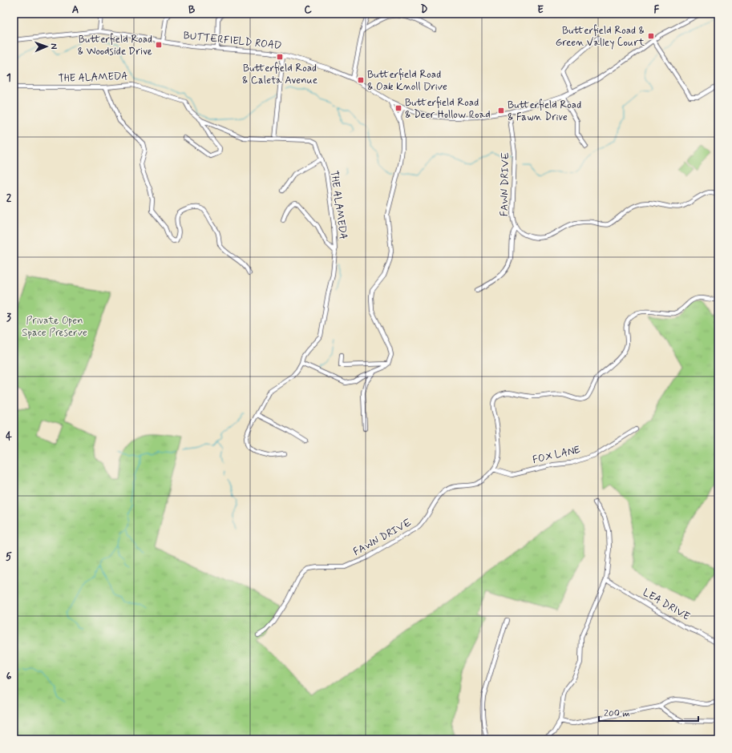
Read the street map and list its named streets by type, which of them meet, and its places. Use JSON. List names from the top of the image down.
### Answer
{
  "streets": {
    "street": [
      "BUTTERFIELD ROAD",
      "THE ALAMEDA",
      "FAWN DRIVE",
      "FOX LANE",
      "LEA DRIVE"
    ]
  },
  "crossings": [
    ["BUTTERFIELD ROAD", "FAWN DRIVE"],
    ["FAWN DRIVE", "FOX LANE"]
  ],
  "parks": ["Private Open Space Preserve"],
  "places": {
    "transit": [
      "Butterfield Road & Green Valley Court",
      "Butterfield Road & Woodside Drive",
      "Butterfield Road & Caleta Avenue",
      "Butterfield Road & Oak Knoll Drive",
      "Butterfield Road & Deer Hollow Road",
      "Butterfield Road & Fawn Drive"
    ]
  },
  "scale_bar": "200 m",
  "north": "right",
  "grid": {
    "columns": [
      "A",
      "B",
      "C",
      "D",
      "E",
      "F"
    ],
    "rows": [
      "1",
      "2",
      "3",
      "4",
      "5",
      "6"
    ]
  }
}
